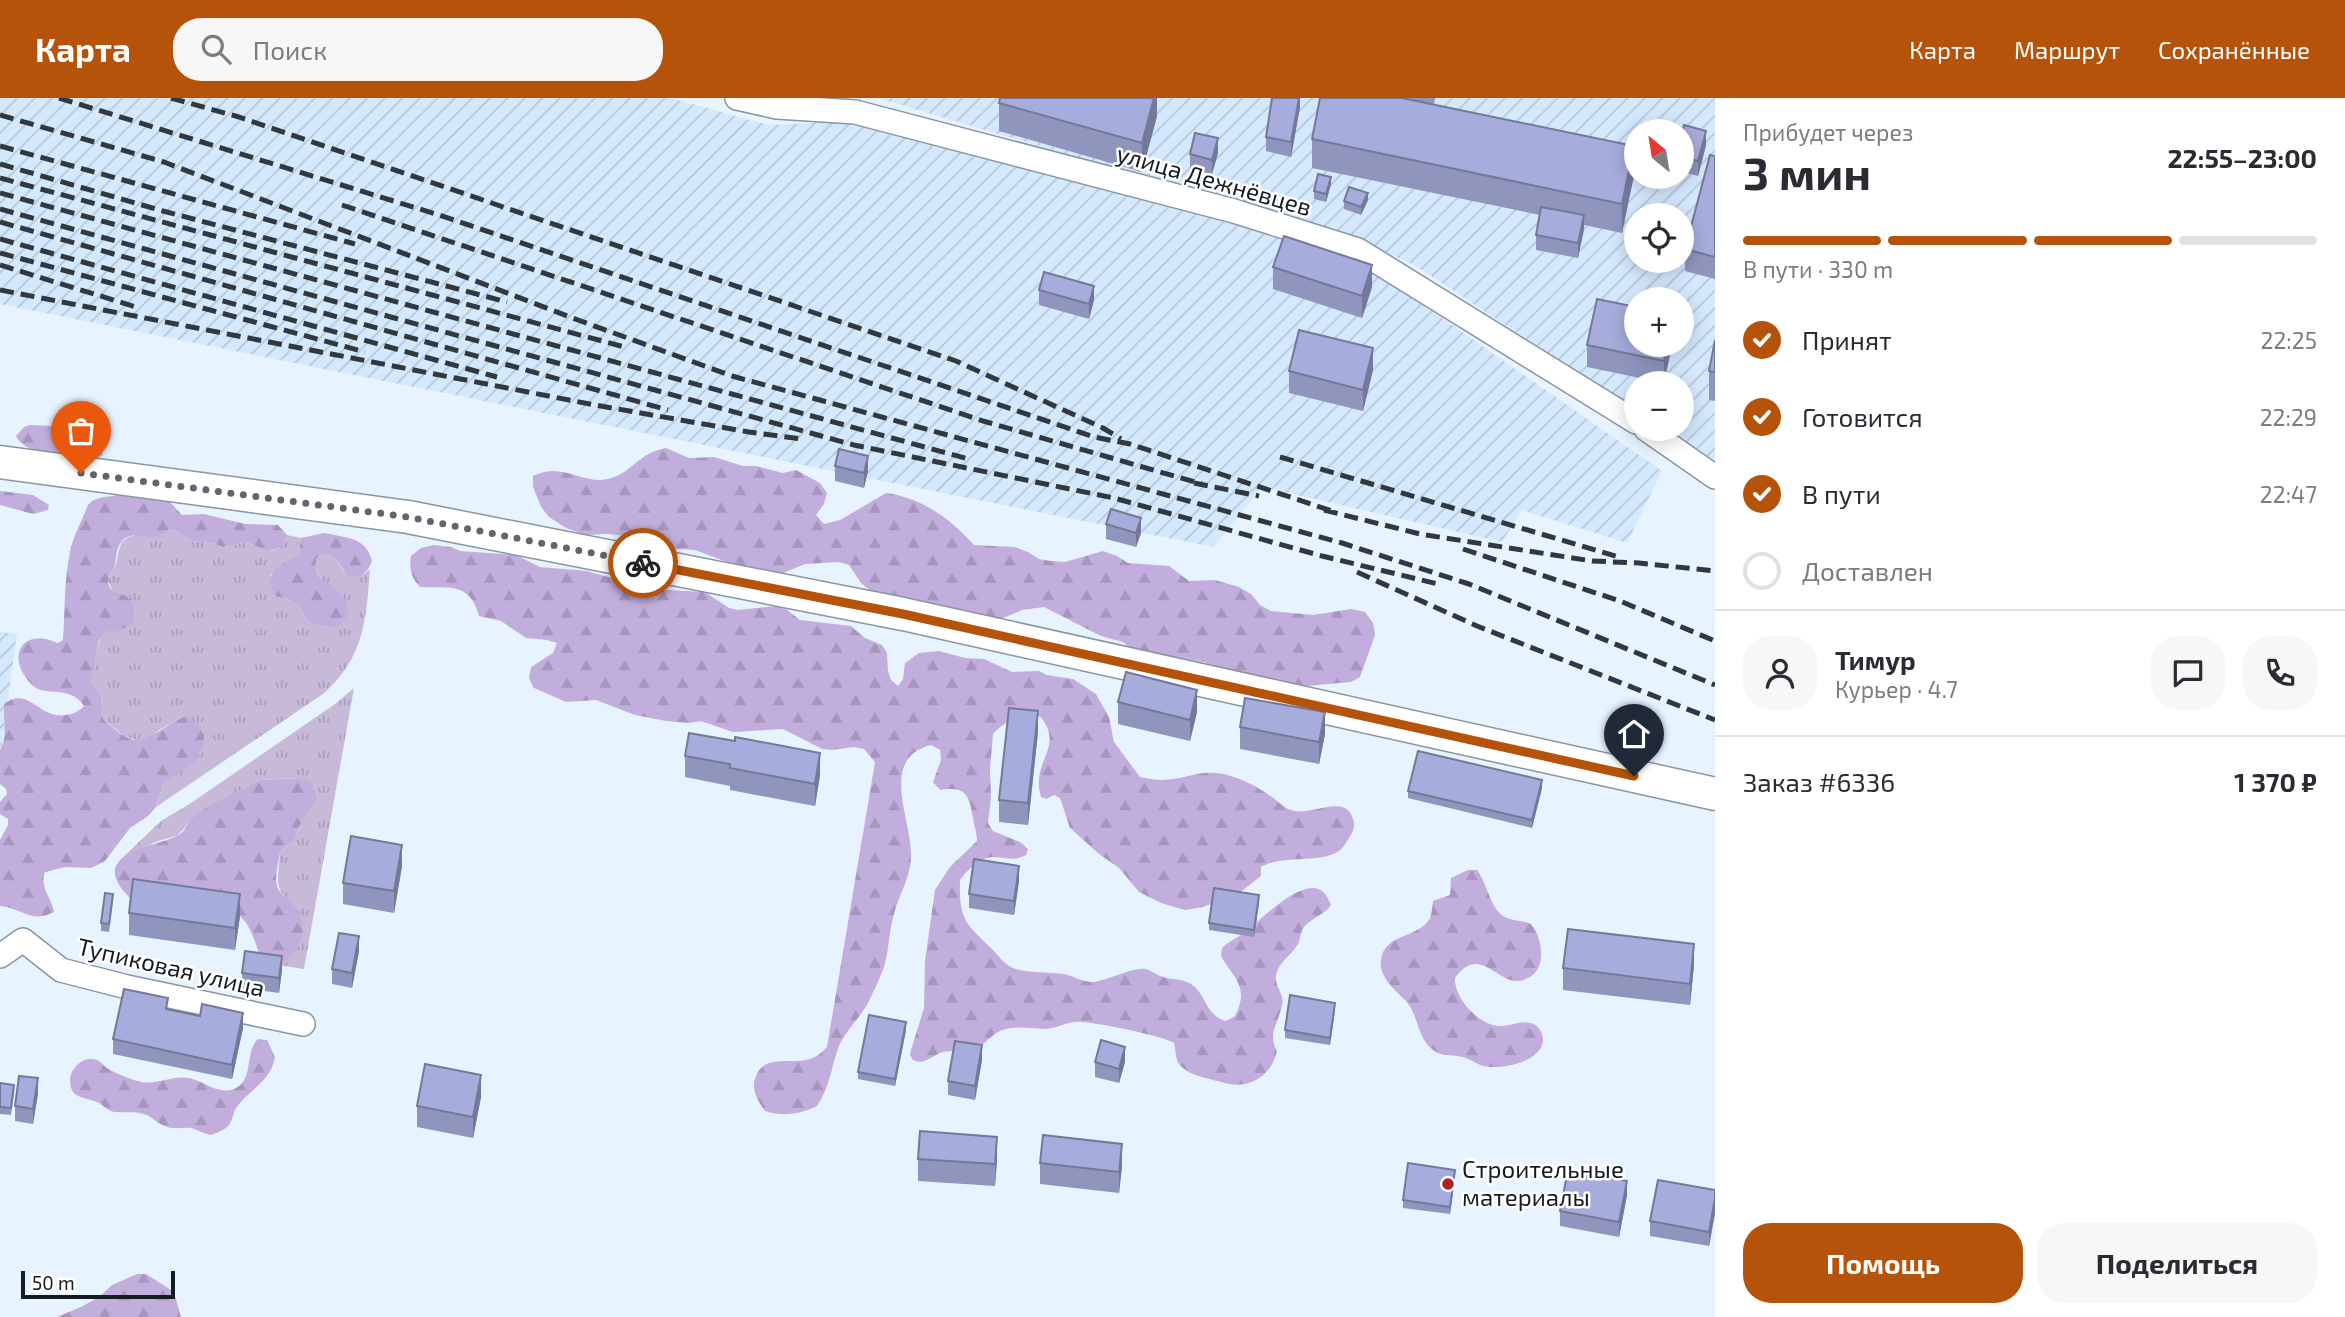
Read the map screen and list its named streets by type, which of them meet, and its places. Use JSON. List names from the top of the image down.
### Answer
{
  "streets": {
    "street": ["улица Дежнёвцев", "Тупиковая улица"]
  },
  "places": ["Строительные материалы"],
  "scale_bar": "50 m",
  "north": "top left",
  "page": {
    "header": "Карта",
    "search": "Поиск",
    "nav": ["Карта", "Маршрут", "Сохранённые"],
    "heading": ["3 мин", "Прибудет через", "22:55–23:00"],
    "panel": [
      "Тимур",
      "Курьер · 4.7",
      "Заказ #6336",
      "1 370 ₽"
    ],
    "map_buttons": ["+", "−"],
    "bar": "В пути · 330 m",
    "list": [
      ["Принят", "22:25"],
      ["Готовится", "22:29"],
      ["В пути", "22:47"],
      "Доставлен"
    ],
    "buttons": ["Помощь", "Поделиться"],
    "scale": "50 m"
  }
}
